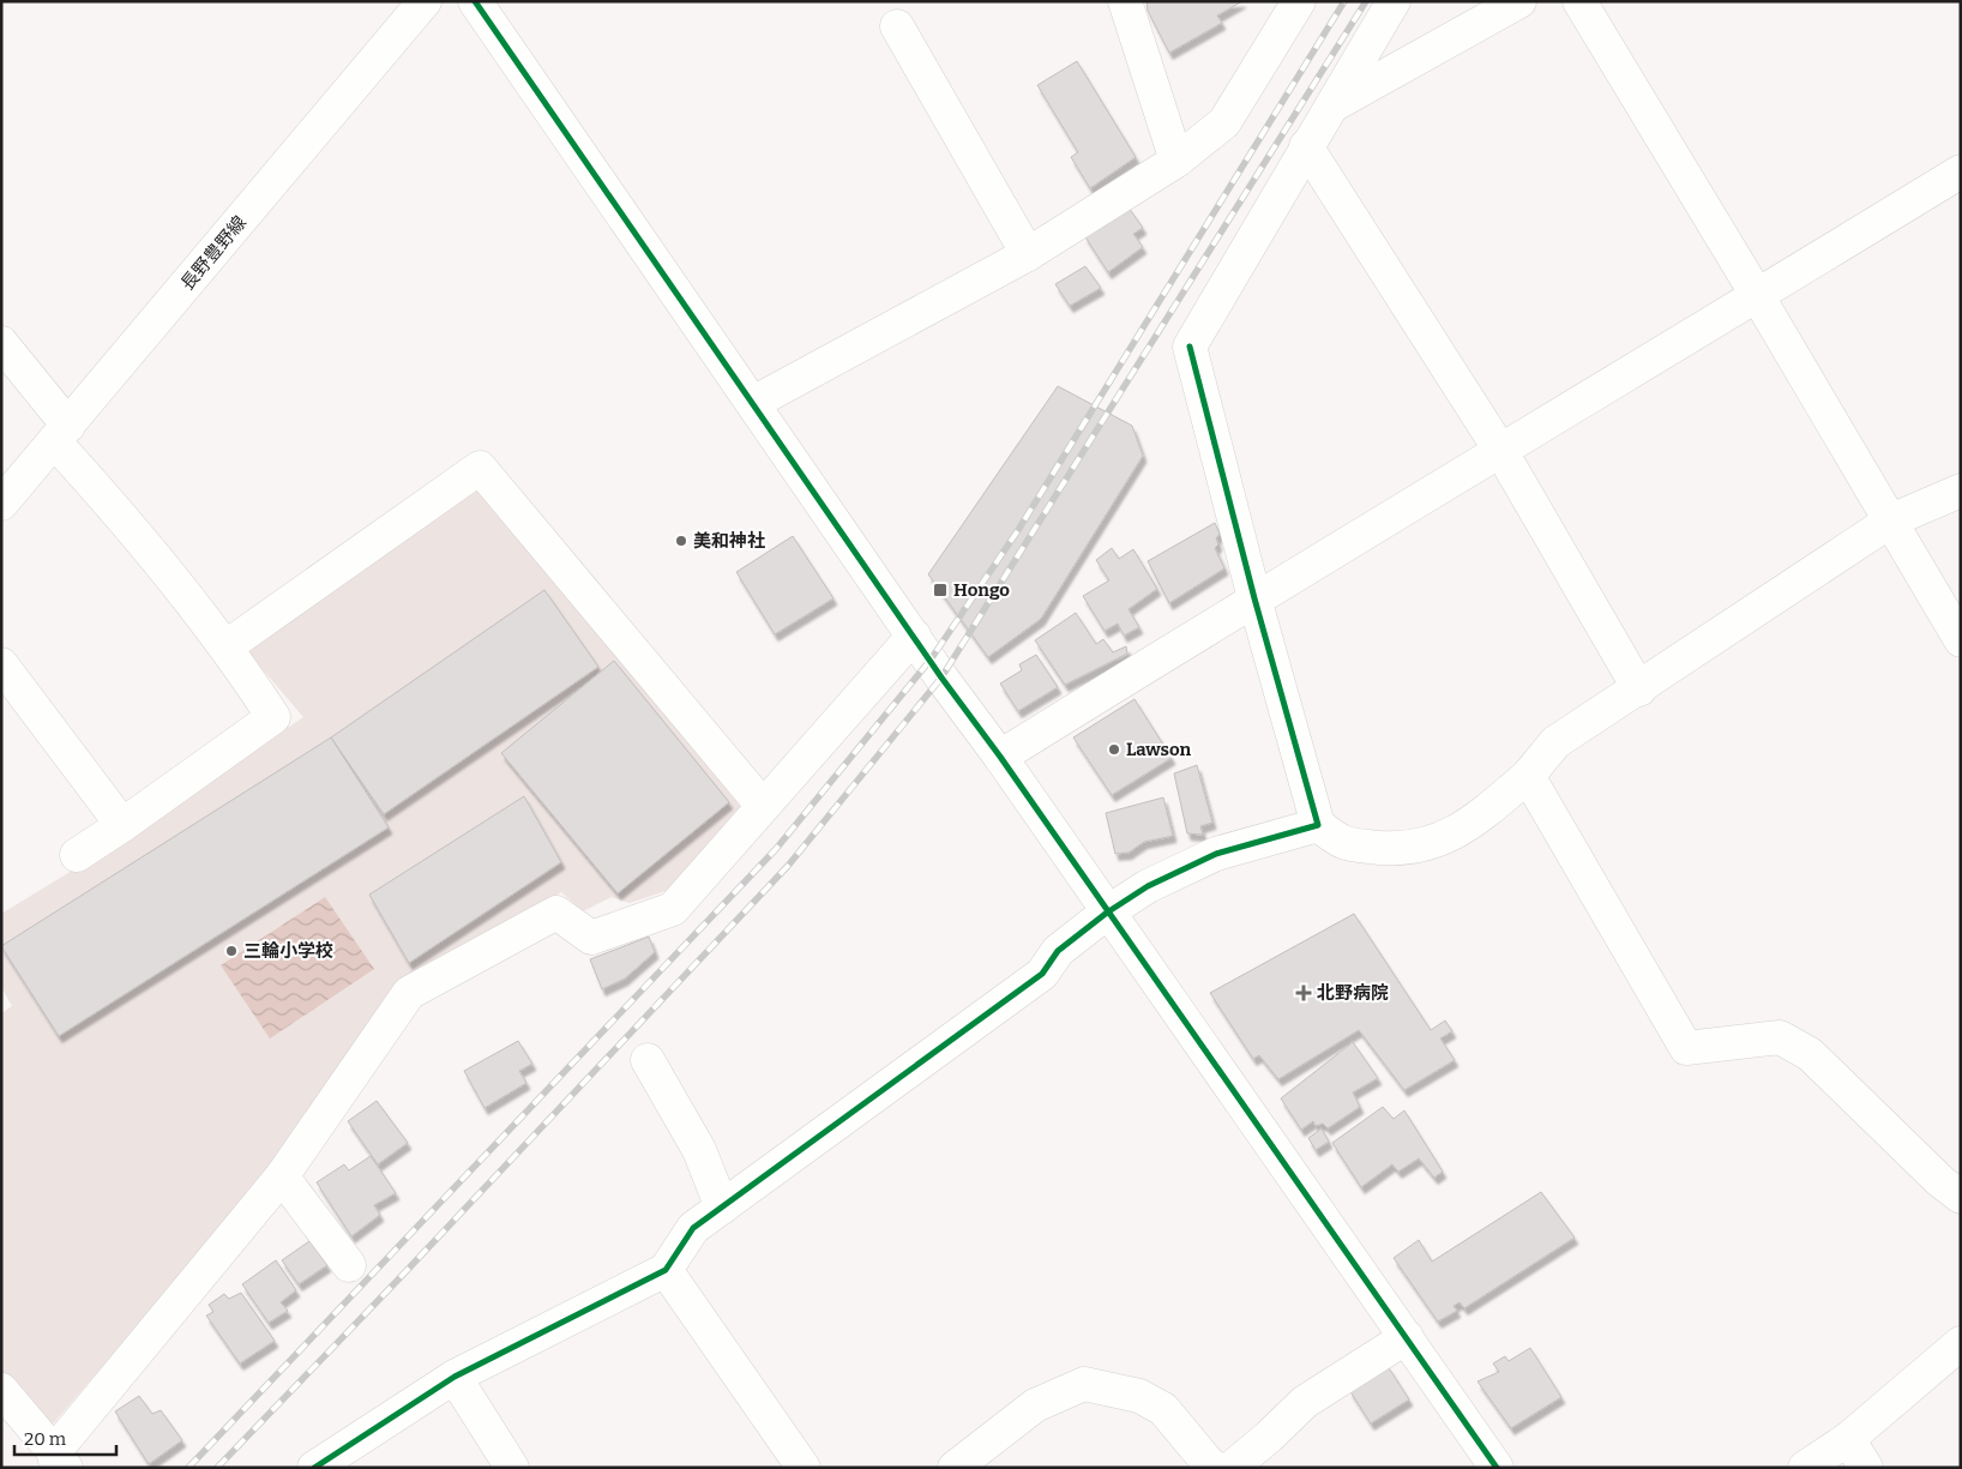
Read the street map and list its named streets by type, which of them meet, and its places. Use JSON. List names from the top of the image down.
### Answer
{
  "streets": {
    "street": ["長野豊野線"]
  },
  "places": {
    "other": ["美和神社", "Lawson", "三輪小学校"],
    "transit": ["Hongo"],
    "health": ["北野病院"]
  },
  "scale_bar": "20 m"
}
